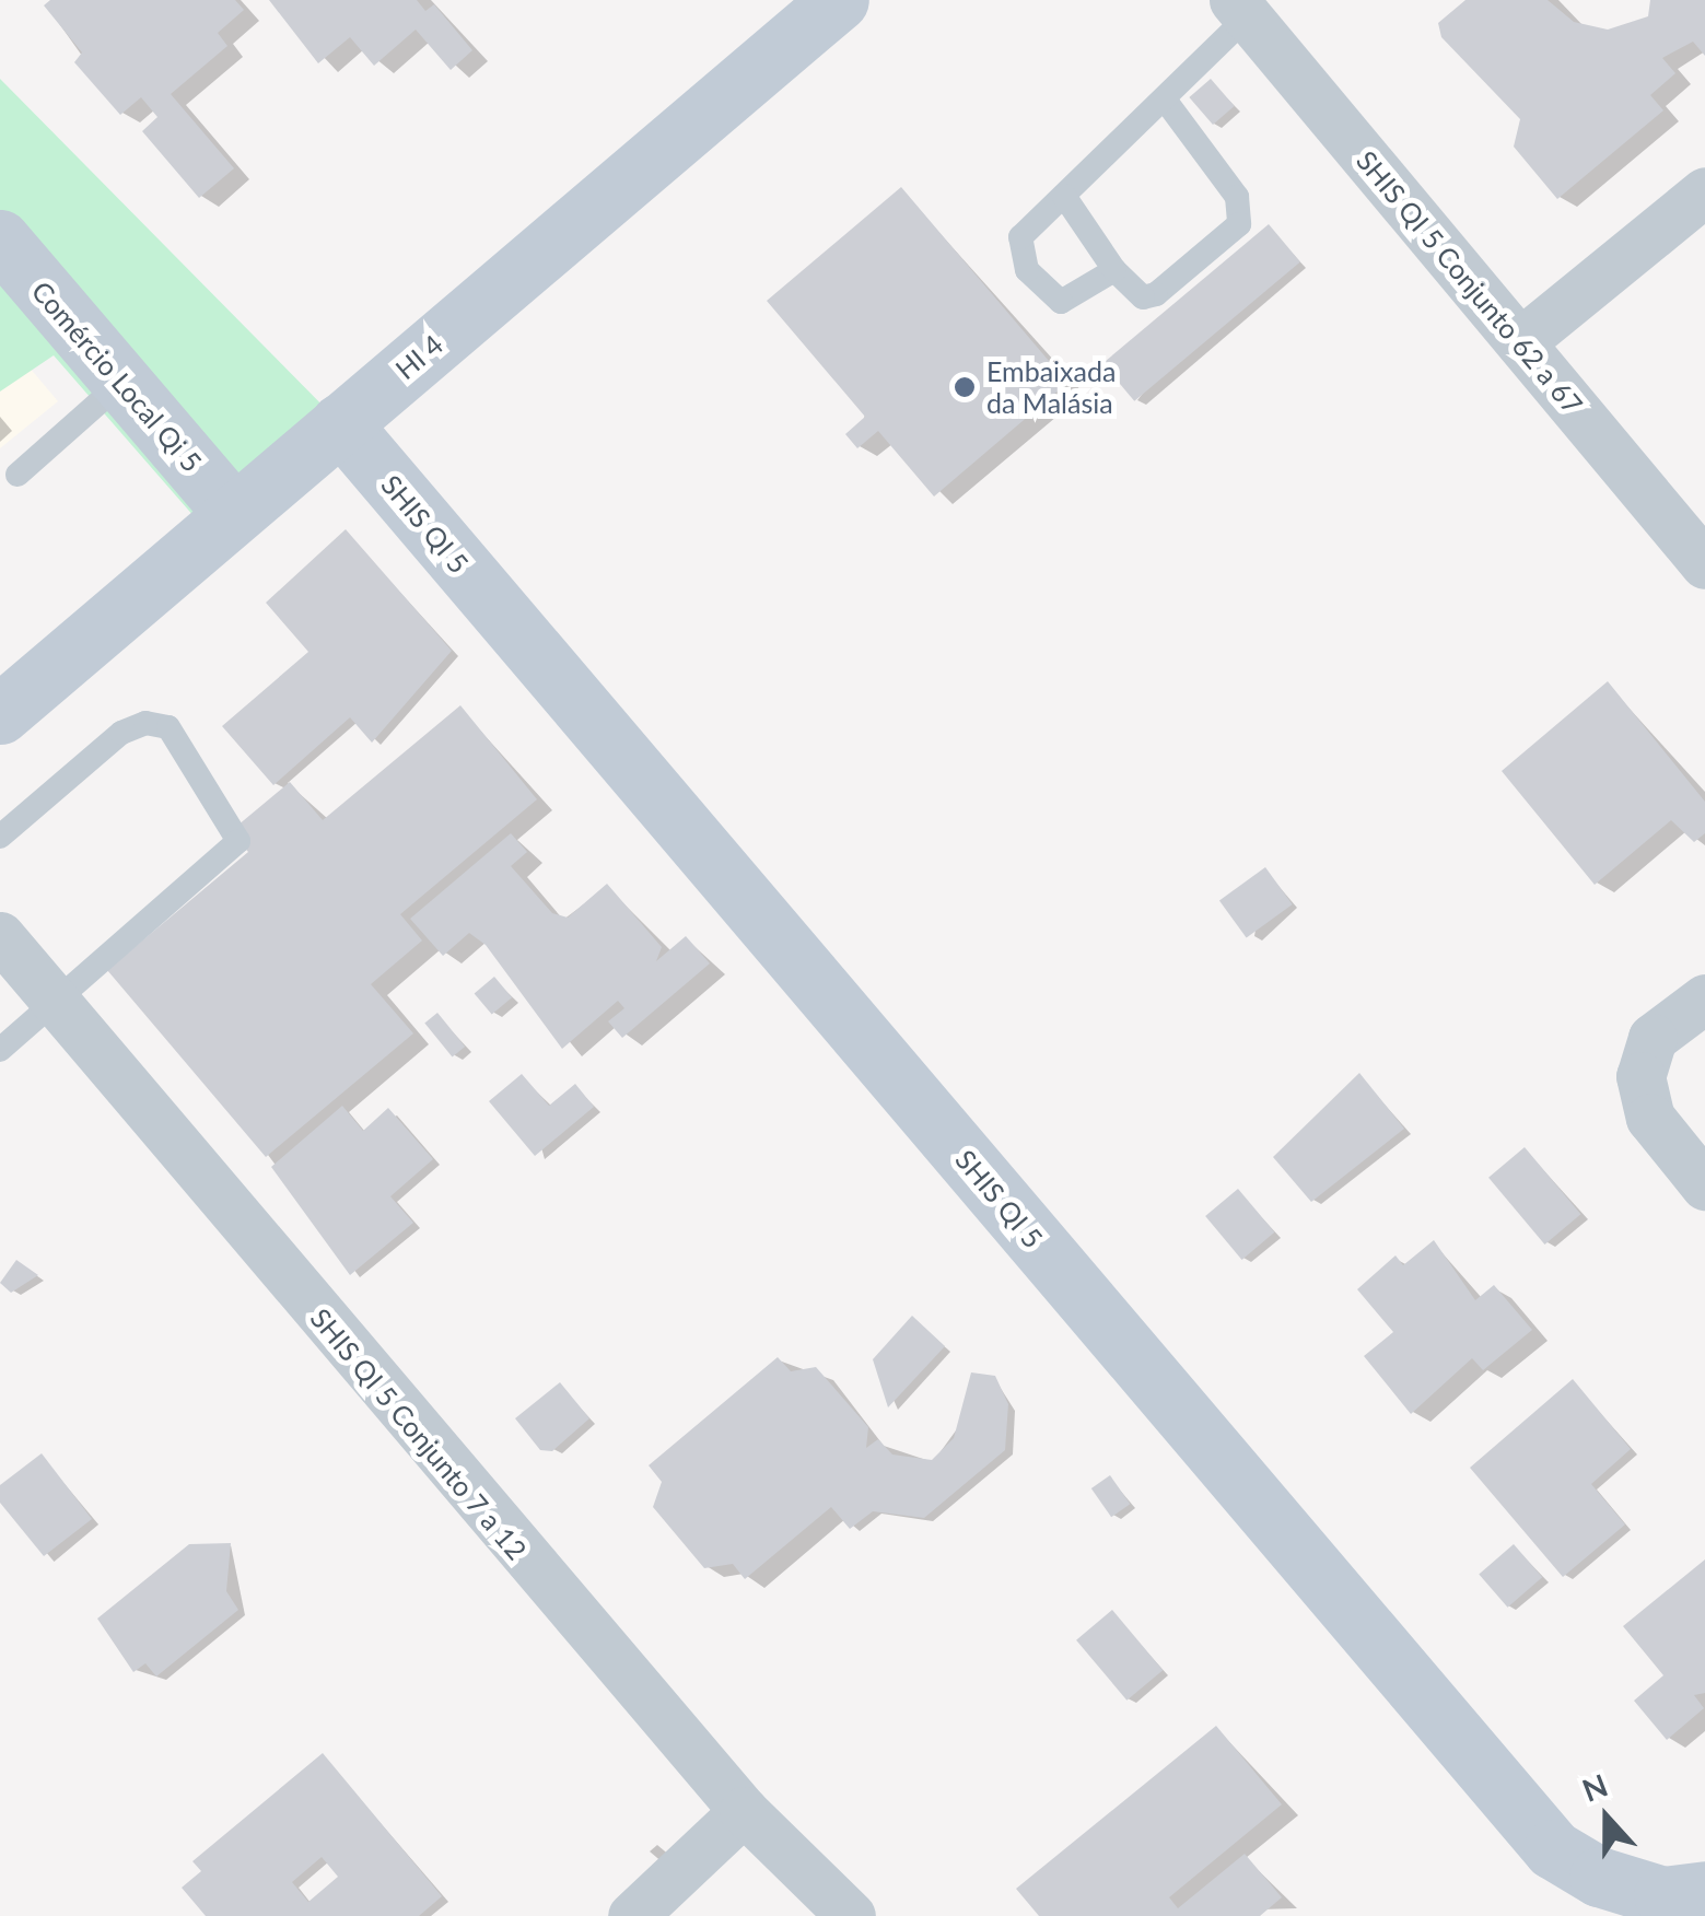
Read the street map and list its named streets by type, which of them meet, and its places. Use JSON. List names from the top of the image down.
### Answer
{
  "streets": {
    "street": [
      "SHIS QI 5 Conjunto 62 a 67",
      "HI 4",
      "Comércio Local Qi 5",
      "SHIS QI 5",
      "SHIS QI 5 Conjunto 7 a 12"
    ]
  },
  "crossings": [
    ["HI 4", "Comércio Local Qi 5"],
    ["HI 4", "SHIS QI 5"]
  ],
  "places": ["Embaixada da Malásia"],
  "north": "top"
}
